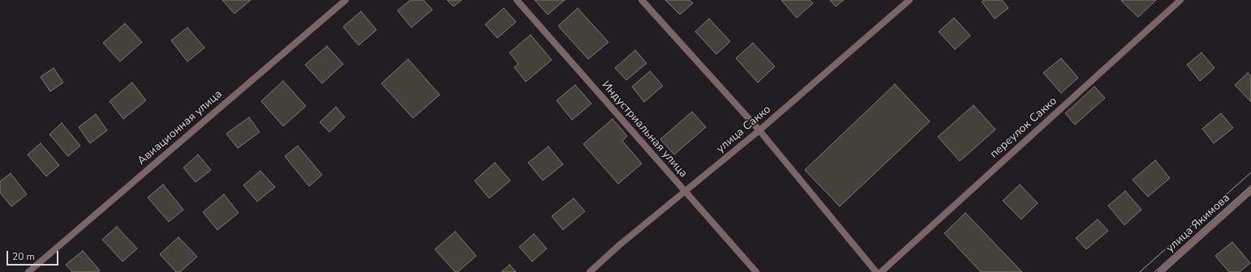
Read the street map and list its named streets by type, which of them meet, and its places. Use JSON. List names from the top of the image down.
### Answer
{
  "streets": {
    "street": [
      "Авиационная улица",
      "переулок Сакко",
      "Индустриальная улица",
      "улица Сакко",
      "улица Якимова"
    ]
  },
  "crossings": [
    ["Индустриальная улица", "улица Сакко"]
  ],
  "scale_bar": "20 m"
}
